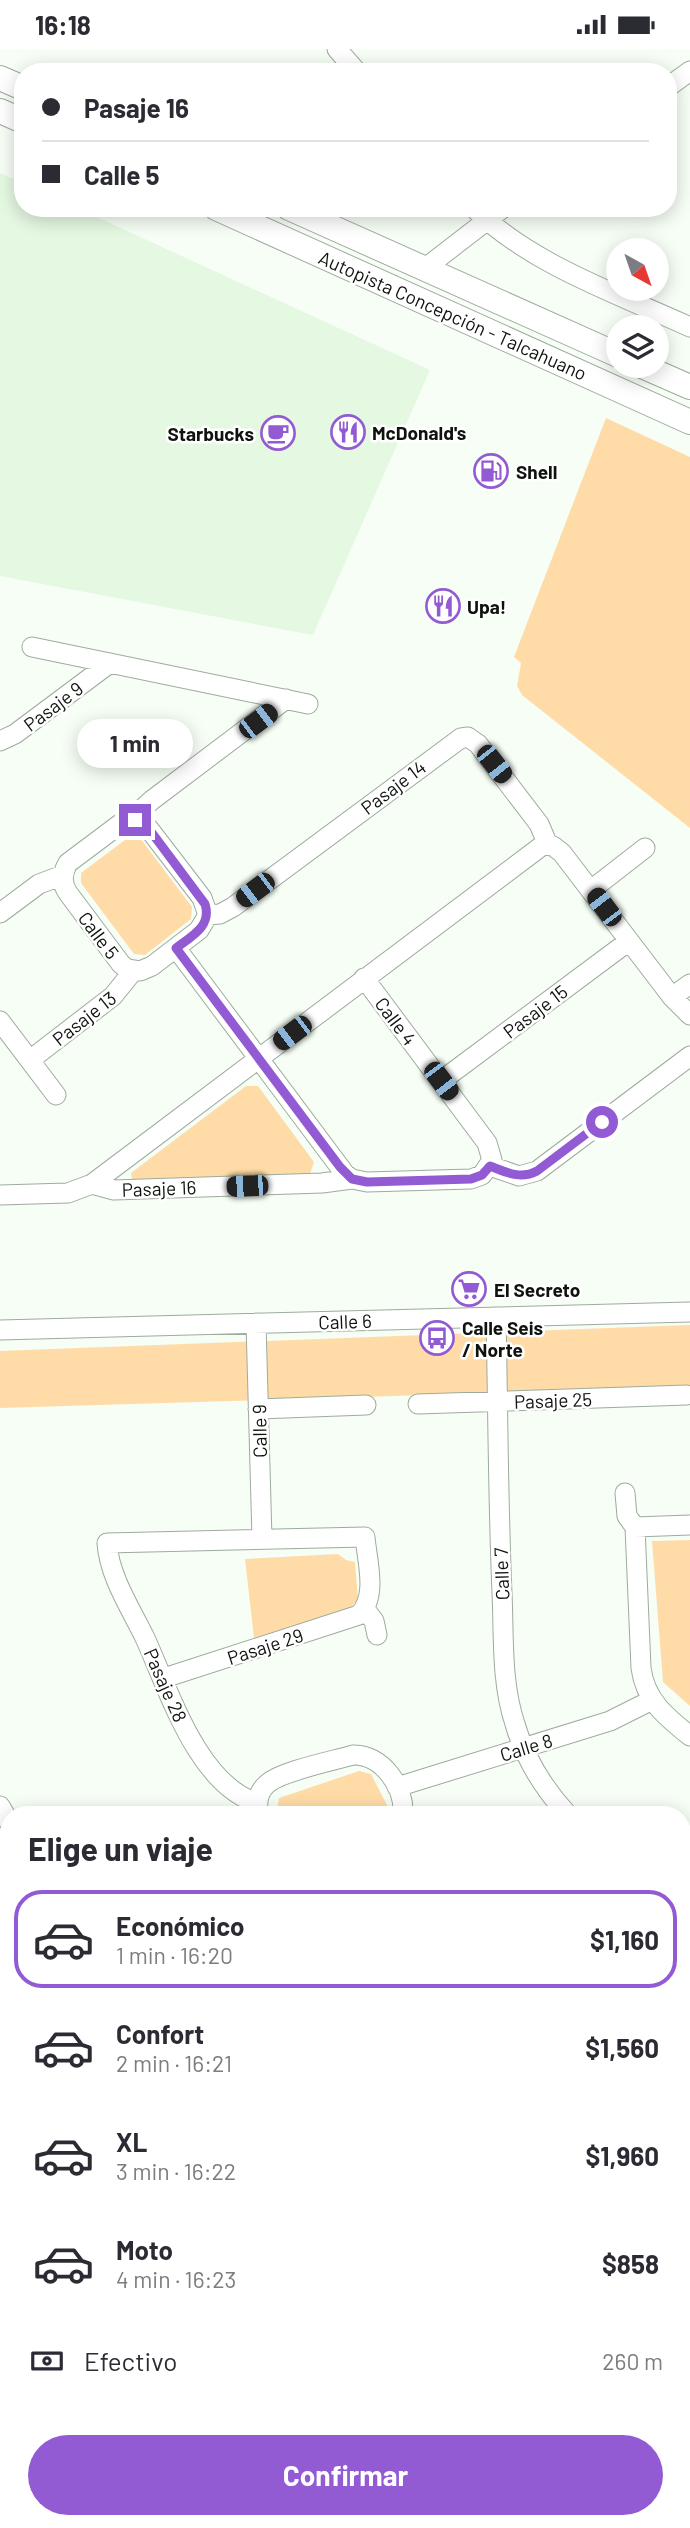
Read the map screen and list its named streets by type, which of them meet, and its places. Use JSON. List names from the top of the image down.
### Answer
{
  "streets": {
    "main road": ["Autopista Concepción - Talcahuano"],
    "street": [
      "Pasaje 9",
      "Pasaje 14",
      "Calle 5",
      "Pasaje 15",
      "Pasaje 13",
      "Calle 4",
      "Pasaje 16",
      "Calle 6",
      "Pasaje 25",
      "Calle 9",
      "Calle 7",
      "Pasaje 29",
      "Pasaje 28",
      "Calle 8"
    ]
  },
  "crossings": [
    ["Pasaje 14", "Calle 5"],
    ["Pasaje 14", "Pasaje 13"],
    ["Pasaje 14", "Calle 4"],
    ["Calle 5", "Pasaje 13"],
    ["Pasaje 15", "Calle 4"],
    ["Calle 4", "Pasaje 16"],
    ["Calle 6", "Calle 9"],
    ["Calle 6", "Calle 7"],
    ["Pasaje 25", "Calle 7"],
    ["Calle 9", "Pasaje 28"],
    ["Calle 7", "Calle 8"],
    ["Pasaje 29", "Pasaje 28"]
  ],
  "places": {
    "restaurant": ["McDonald's", "Upa!"],
    "cafe": ["Starbucks"],
    "fuel station": ["Shell"],
    "supermarket": ["El Secreto"],
    "bus stop": ["Calle Seis / Norte"]
  },
  "north": "bottom right",
  "page": {
    "status": "16:18",
    "banner": ["Pasaje 16", "Calle 5"],
    "bubble": "1 min",
    "heading": "Elige un viaje",
    "list": [
      {
        "name": "Económico",
        "note": "1 min · 16:20",
        "value": "$1,160"
      },
      {
        "name": "Confort",
        "note": "2 min · 16:21",
        "value": "$1,560"
      },
      {
        "name": "XL",
        "note": "3 min · 16:22",
        "value": "$1,960"
      },
      {
        "name": "Moto",
        "note": "4 min · 16:23",
        "value": "$858"
      }
    ],
    "pay": ["Efectivo", "260 m"],
    "buttons": "Confirmar"
  }
}
